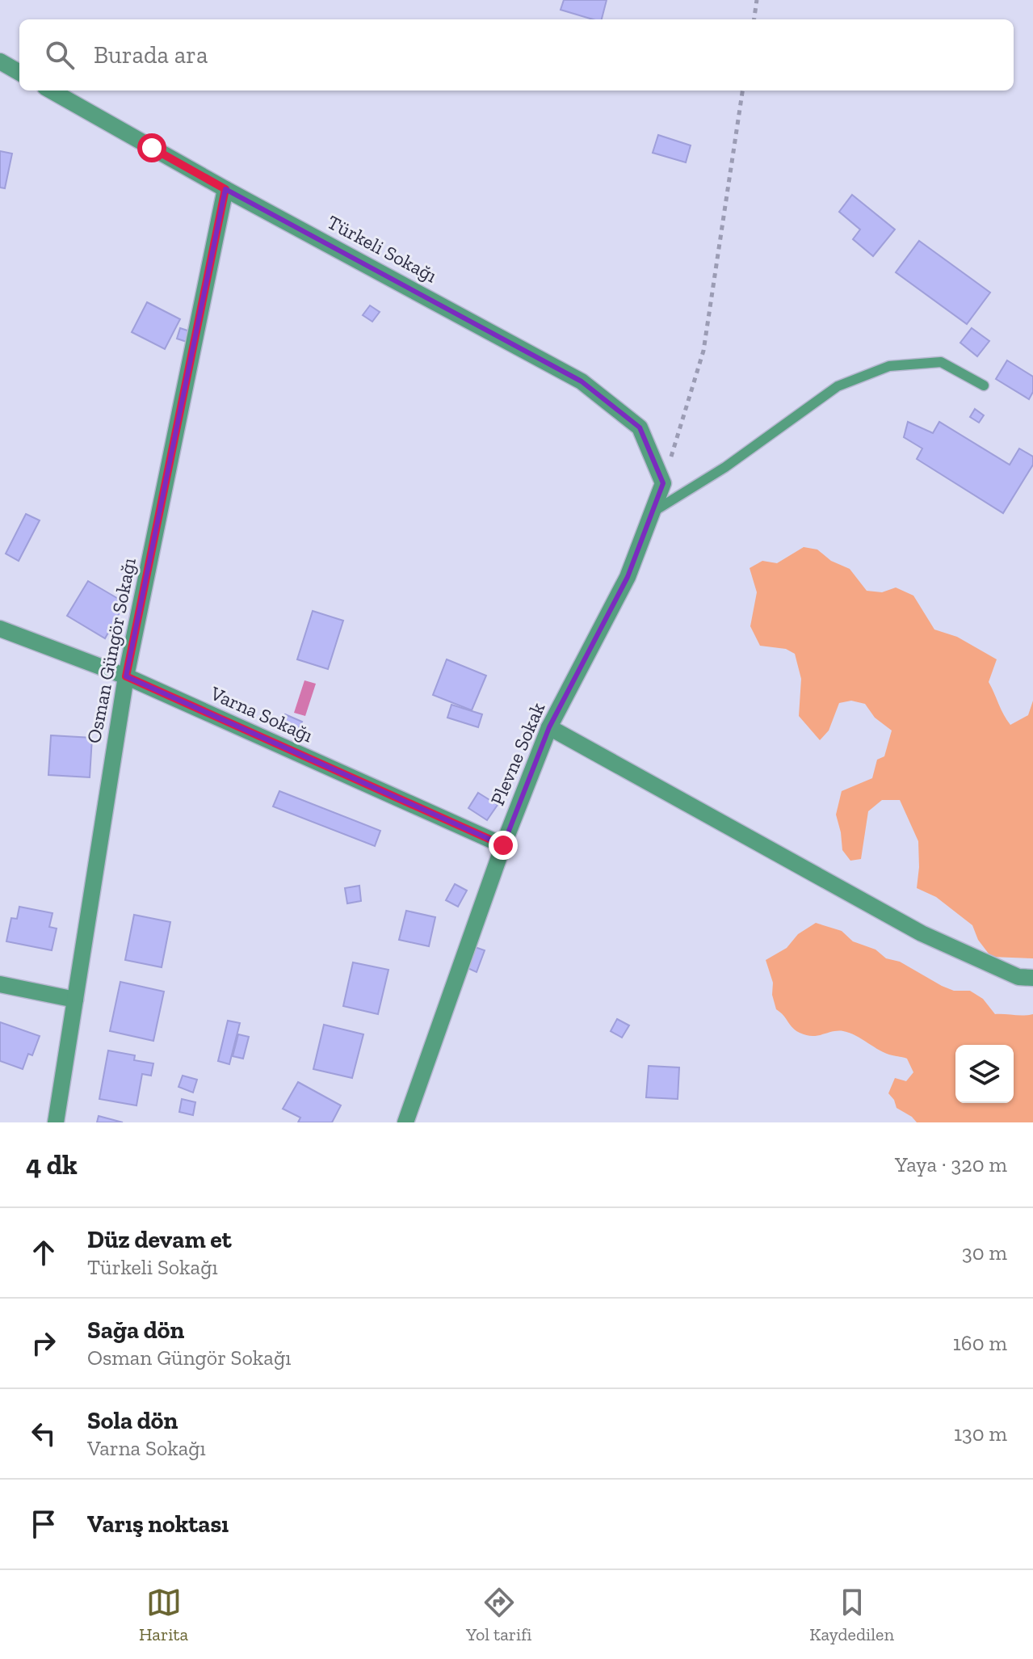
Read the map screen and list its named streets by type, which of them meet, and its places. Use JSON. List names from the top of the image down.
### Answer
{
  "streets": {
    "street": [
      "Türkeli Sokağı",
      "Osman Güngör Sokağı",
      "Varna Sokağı",
      "Plevne Sokak"
    ]
  },
  "crossings": [
    ["Türkeli Sokağı", "Osman Güngör Sokağı"],
    ["Türkeli Sokağı", "Plevne Sokak"],
    ["Osman Güngör Sokağı", "Varna Sokağı"],
    ["Varna Sokağı", "Plevne Sokak"]
  ],
  "page": {
    "search": "Burada ara",
    "heading": ["4 dk", "Yaya · 320 m"],
    "list": [
      ["Düz devam et", "Türkeli Sokağı", "30 m"],
      ["Sağa dön", "Osman Güngör Sokağı", "160 m"],
      ["Sola dön", "Varna Sokağı", "130 m"],
      "Varış noktası"
    ],
    "nav": ["Harita", "Yol tarifi", "Kaydedilen"]
  }
}
